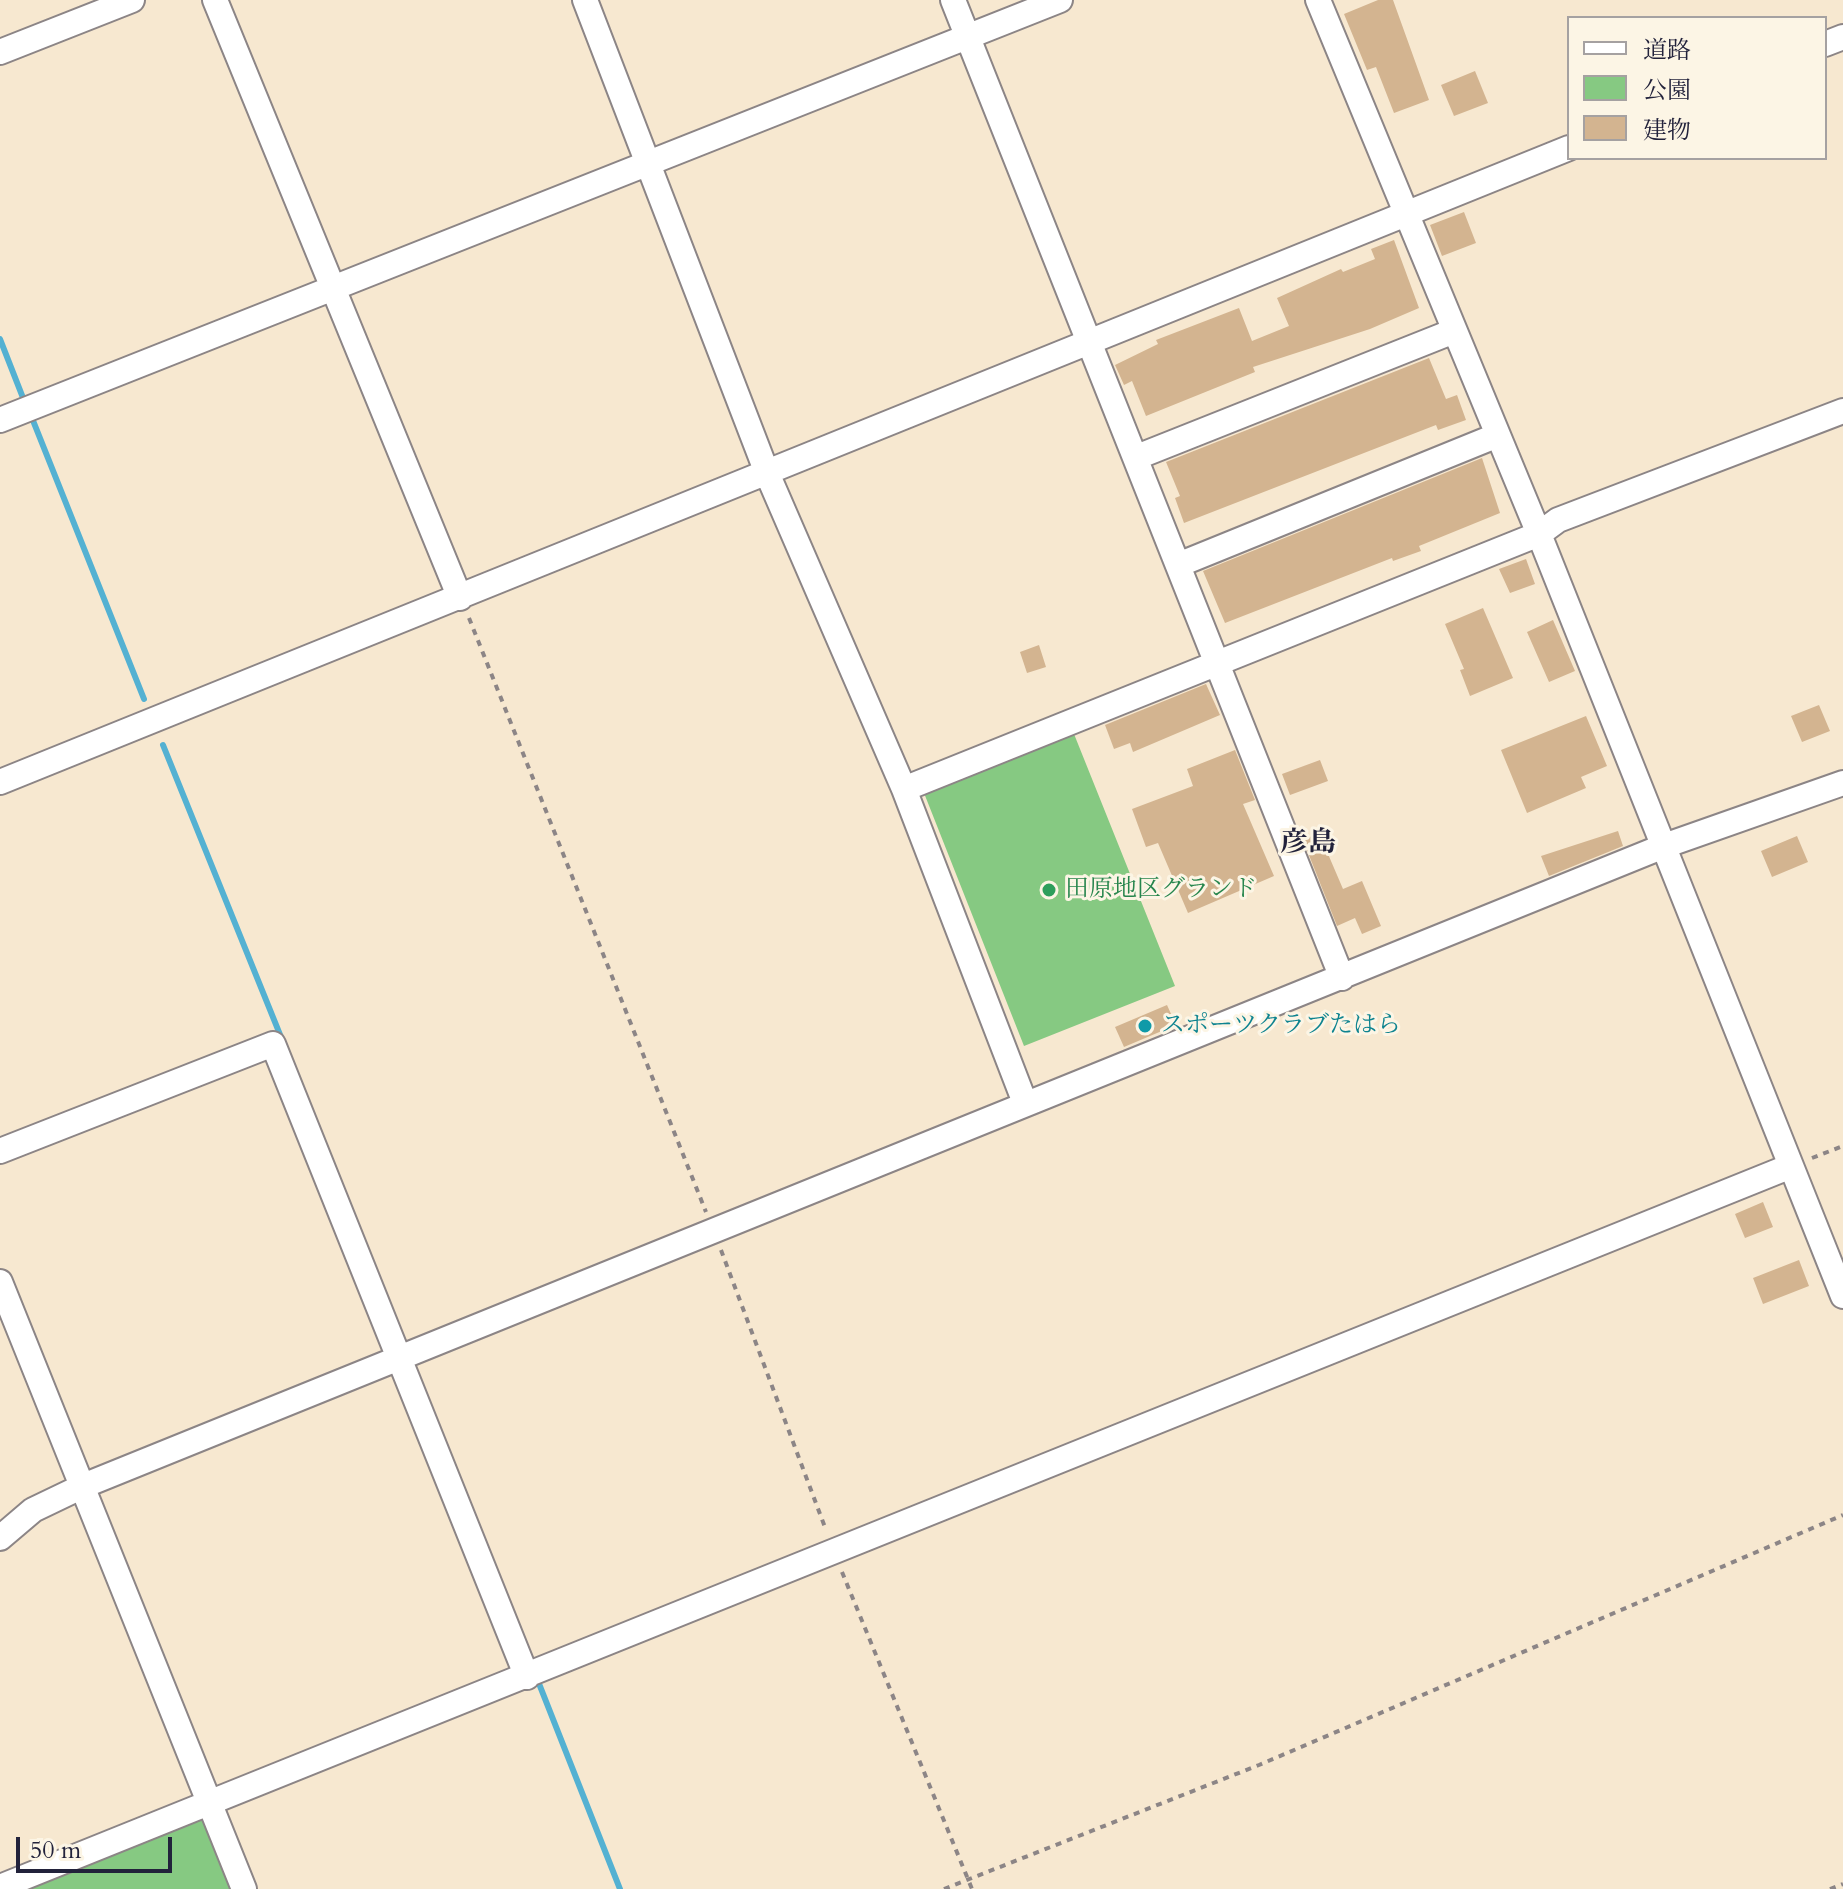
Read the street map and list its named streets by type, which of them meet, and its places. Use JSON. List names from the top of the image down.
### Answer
{
  "districts": ["彦島"],
  "places": ["田原地区グランド", "スポーツクラブたはら"],
  "legend": ["道路", "公園", "建物"],
  "scale_bar": "50 m"
}
